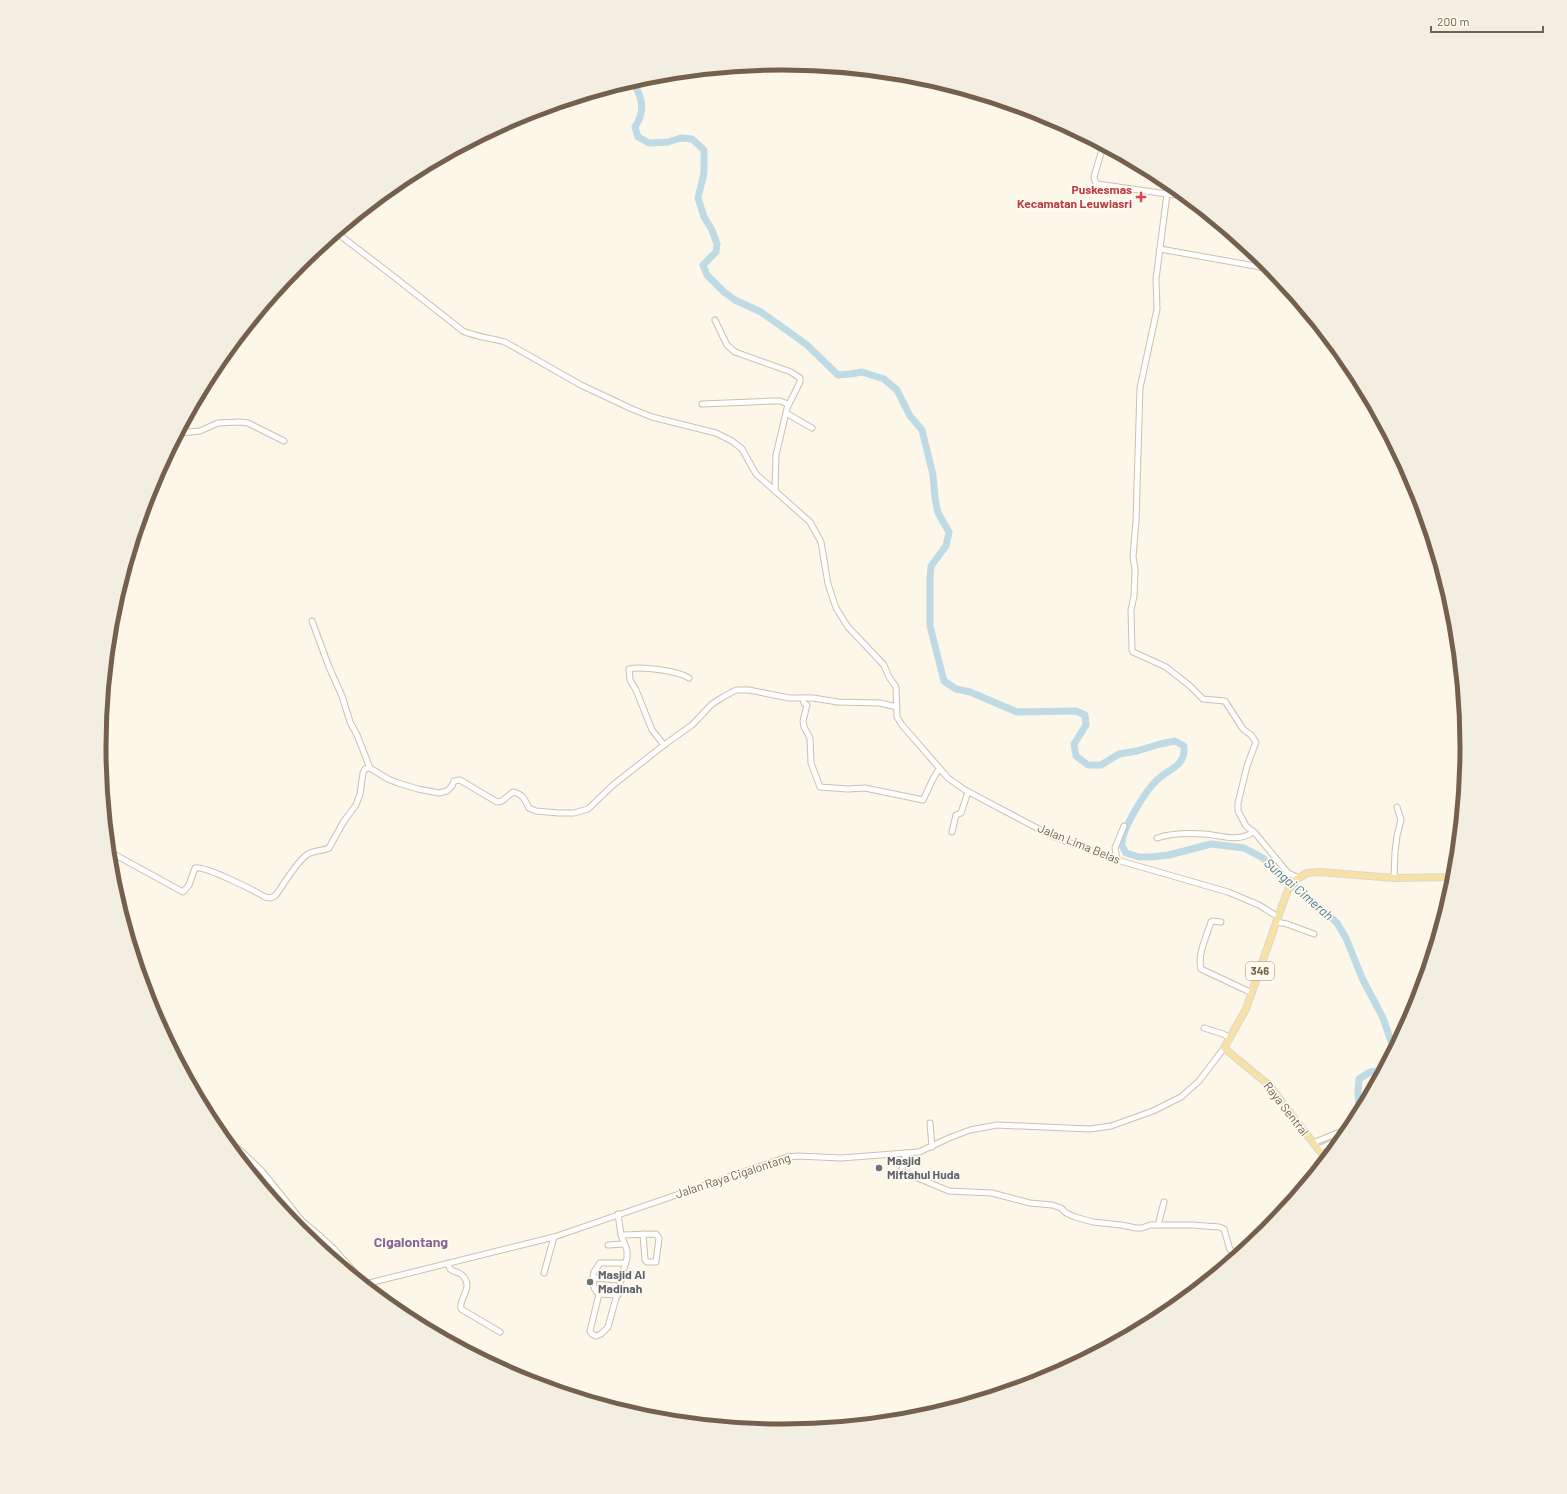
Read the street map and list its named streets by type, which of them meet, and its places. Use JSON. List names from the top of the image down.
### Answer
{
  "streets": {
    "main road": ["346", "Raya Sentral"],
    "street": ["Jalan Lima Belas", "Jalan Raya Cigalontang"]
  },
  "crossings": [
    ["Jalan Lima Belas", "346"],
    ["346", "Raya Sentral"],
    ["346", "Jalan Raya Cigalontang"],
    ["Raya Sentral", "Jalan Raya Cigalontang"]
  ],
  "districts": ["Cigalontang"],
  "water": ["Sungai Cimerah"],
  "places": {
    "health": ["Puskesmas Kecamatan Leuwiasri"],
    "other": ["Masjid Miftahul Huda", "Masjid Al Madinah"]
  },
  "scale_bar": "200 m"
}
